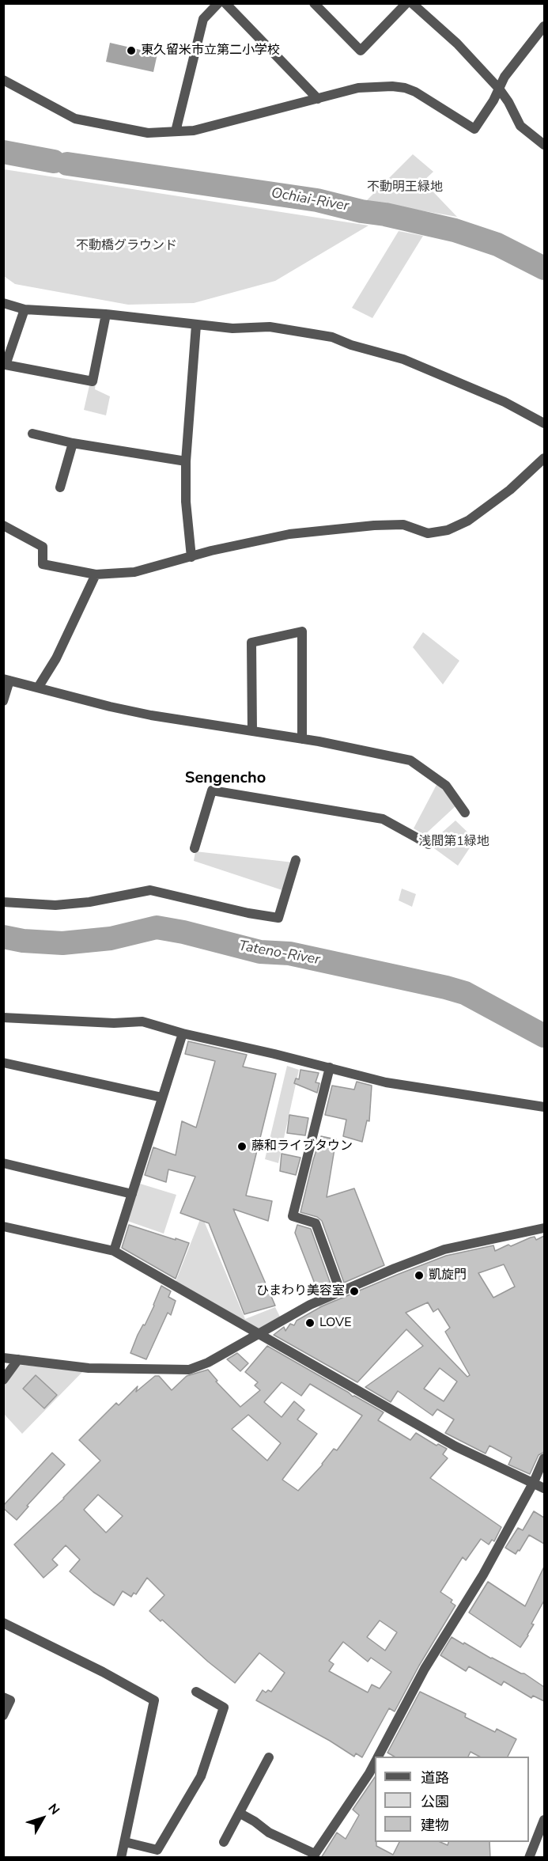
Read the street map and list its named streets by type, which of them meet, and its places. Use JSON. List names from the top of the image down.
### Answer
{
  "districts": ["Sengencho"],
  "water": ["Ochiai-River", "Tateno-River"],
  "parks": ["不動明王緑地", "不動橋グラウンド", "浅間第1緑地"],
  "places": [
    "東久留米市立第二小学校",
    "藤和ライブタウン",
    "凱旋門",
    "ひまわり美容室",
    "LOVE"
  ],
  "legend": ["道路", "公園", "建物"],
  "north": "top right"
}
